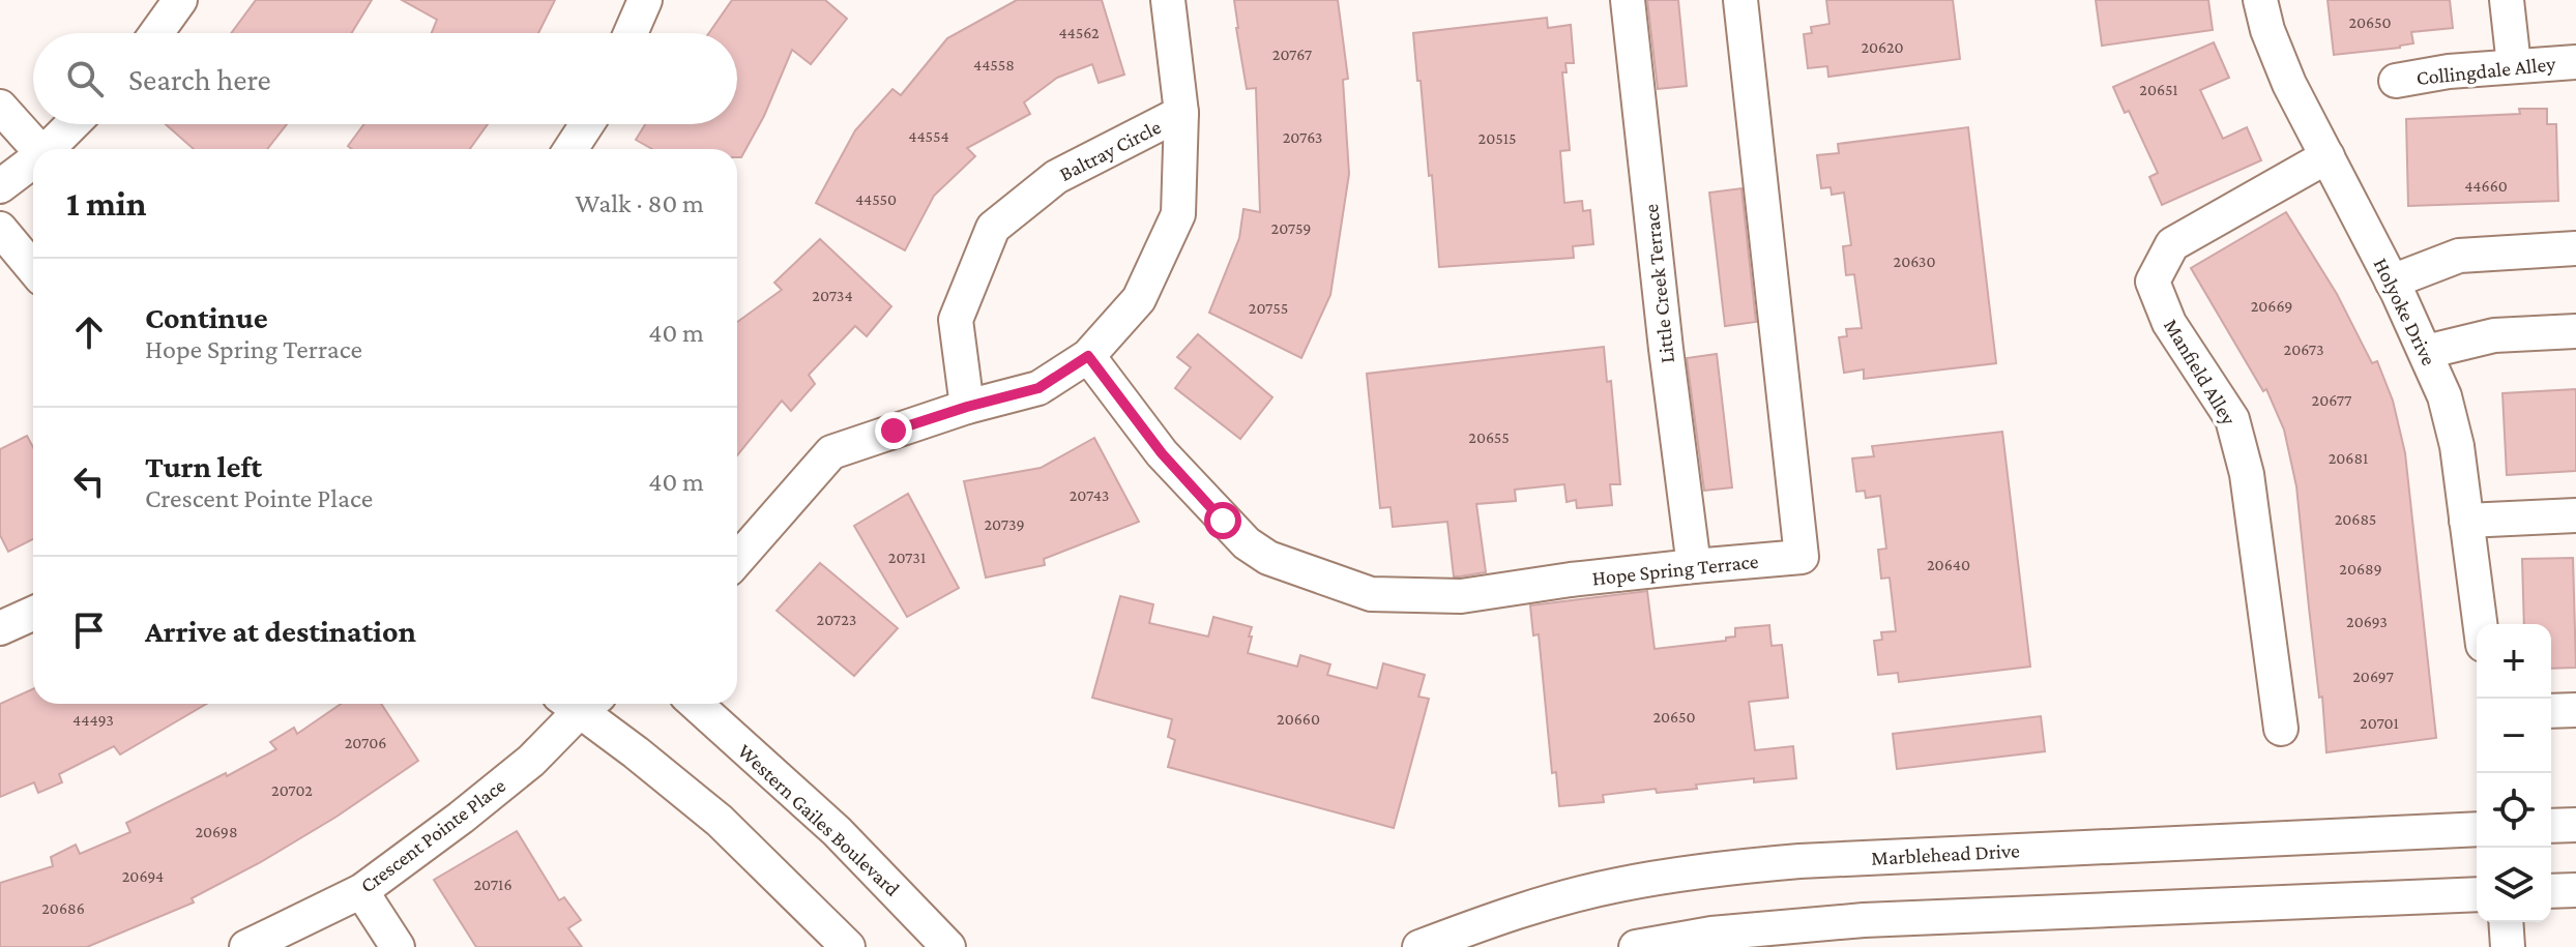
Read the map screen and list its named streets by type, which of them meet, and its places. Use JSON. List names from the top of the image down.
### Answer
{
  "streets": {
    "street": [
      "Collingdale Alley",
      "Baltray Circle",
      "Little Creek Terrace",
      "Holyoke Drive",
      "Manfield Alley",
      "Hope Spring Terrace",
      "Western Gailes Boulevard",
      "Crescent Pointe Place",
      "Marblehead Drive"
    ]
  },
  "crossings": [
    ["Little Creek Terrace", "Hope Spring Terrace"],
    ["Holyoke Drive", "Manfield Alley"]
  ],
  "house_numbers": [
    "20650",
    "44562",
    "20620",
    "20767",
    "44558",
    "20651",
    "44554",
    "20763",
    "20515",
    "44660",
    "44550",
    "20759",
    "20630",
    "20734",
    "20669",
    "20755",
    "20673",
    "20677",
    "20655",
    "20681",
    "20743",
    "20685",
    "20739",
    "20731",
    "20640",
    "20689",
    "20723",
    "20693",
    "20697",
    "20650",
    "20660",
    "44493",
    "20701",
    "20706",
    "20702",
    "20698",
    "20694",
    "20716",
    "20686"
  ],
  "page": {
    "search": "Search here",
    "heading": ["1 min", "Walk · 80 m"],
    "list": [
      ["Continue", "Hope Spring Terrace", "40 m"],
      ["Turn left", "Crescent Pointe Place", "40 m"],
      "Arrive at destination"
    ],
    "map_buttons": ["+", "−"]
  }
}
